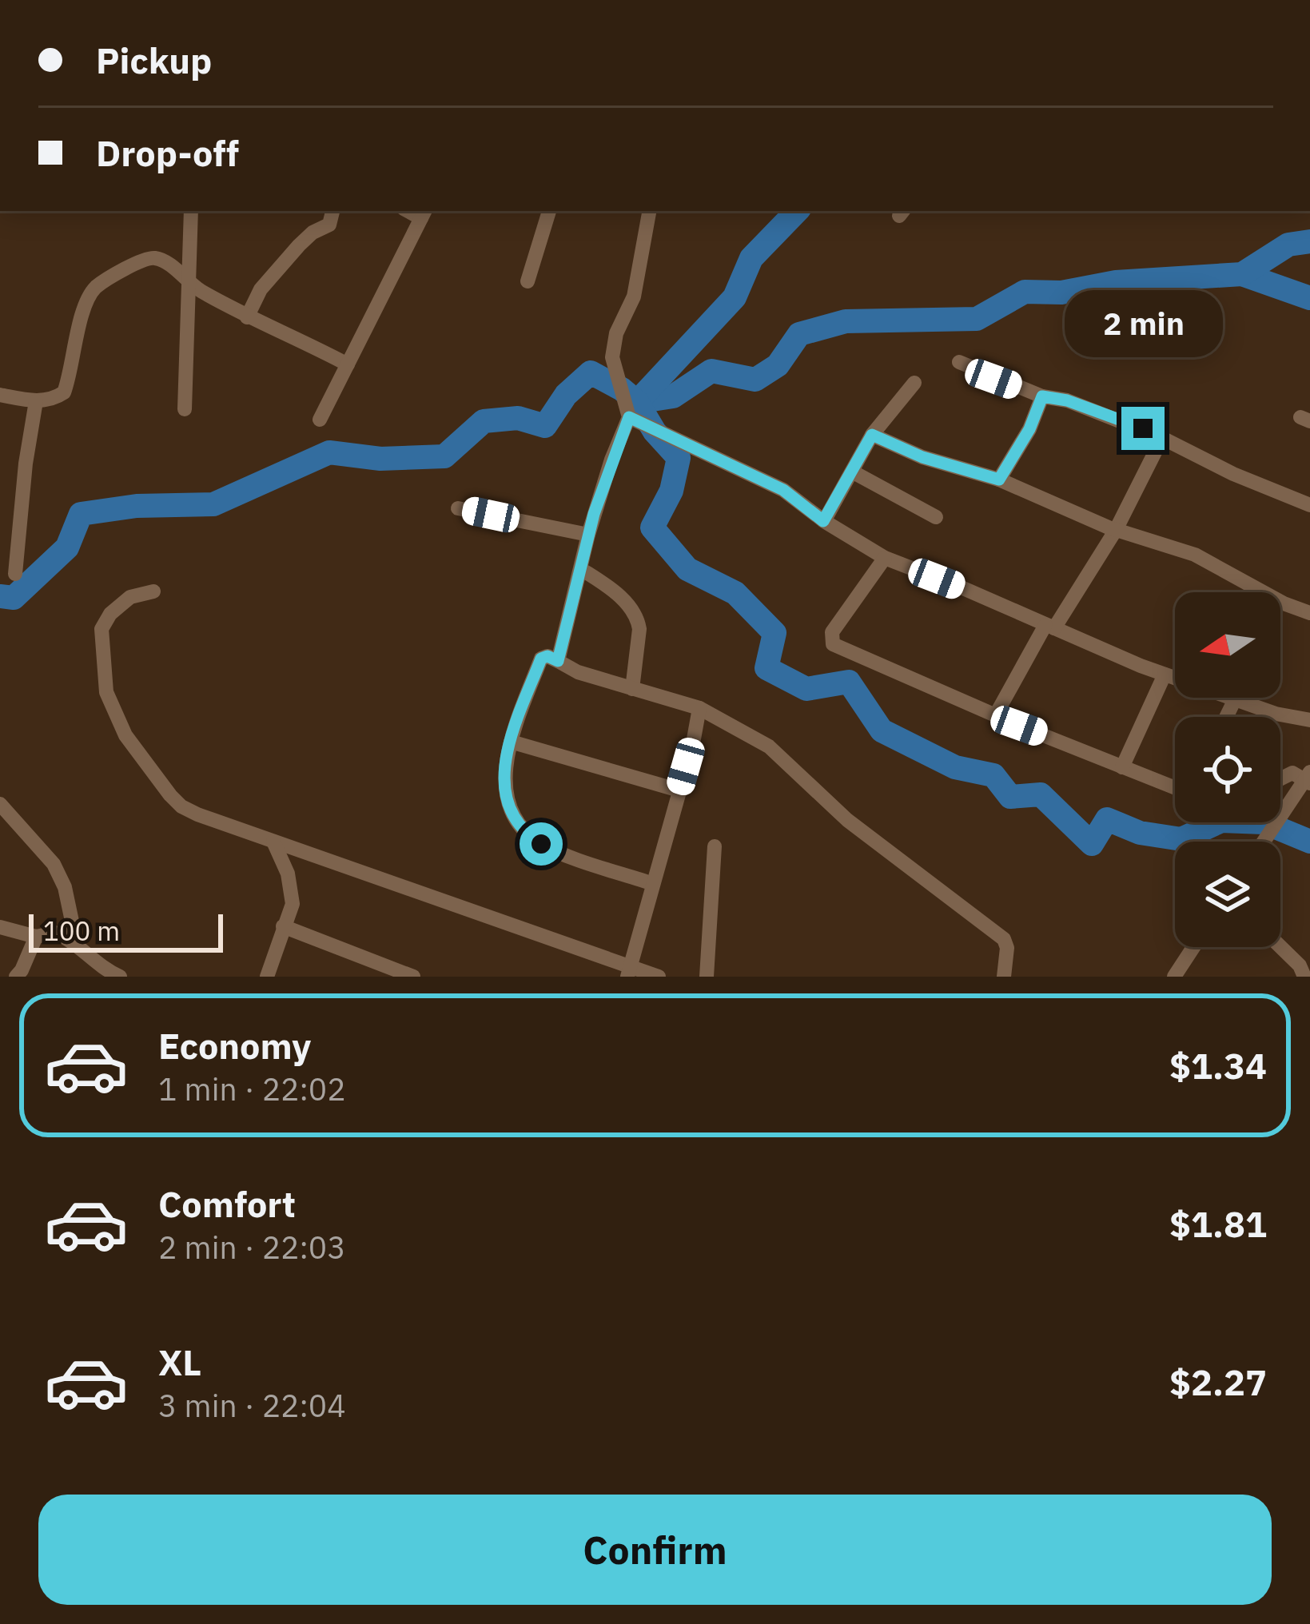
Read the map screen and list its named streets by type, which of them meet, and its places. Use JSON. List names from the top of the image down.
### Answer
{
  "scale_bar": "100 m",
  "north": "left",
  "page": {
    "banner": ["Pickup", "Drop-off"],
    "bubble": "2 min",
    "scale": "100 m",
    "list": [
      {
        "name": "Economy",
        "note": "1 min · 22:02",
        "value": "$1.34"
      },
      {
        "name": "Comfort",
        "note": "2 min · 22:03",
        "value": "$1.81"
      },
      {
        "name": "XL",
        "note": "3 min · 22:04",
        "value": "$2.27"
      }
    ],
    "buttons": "Confirm"
  }
}
